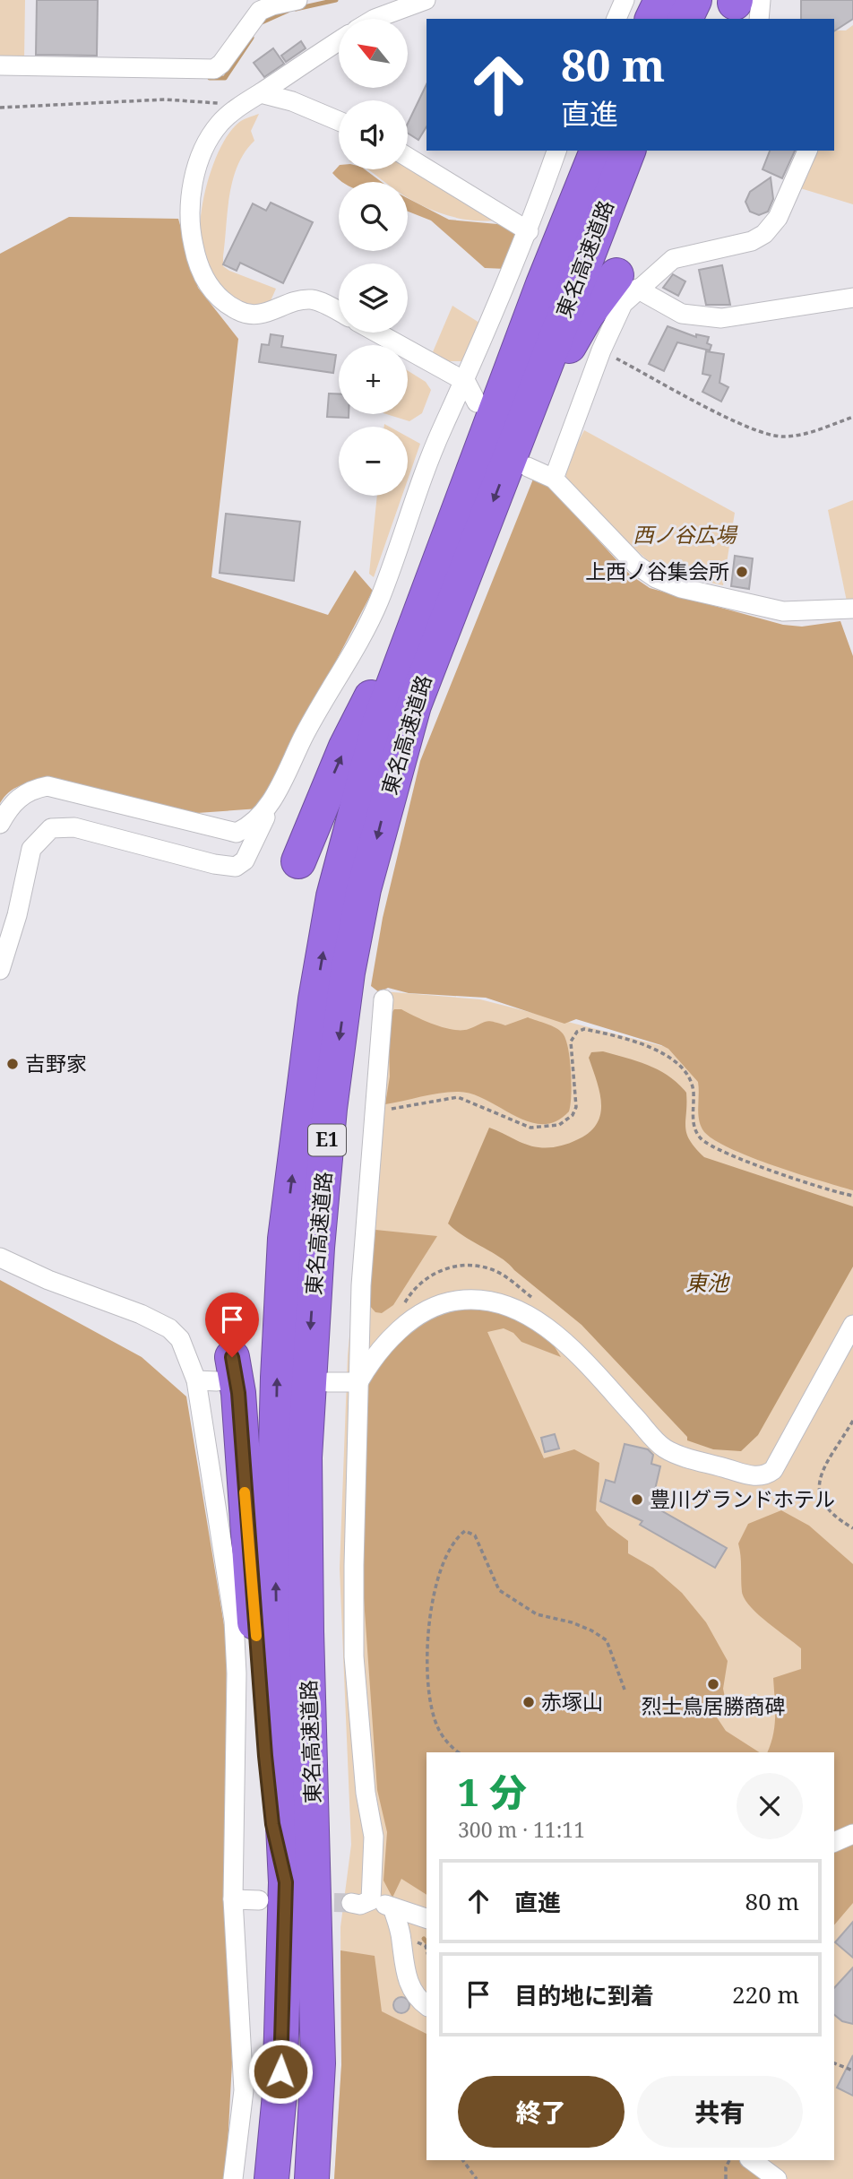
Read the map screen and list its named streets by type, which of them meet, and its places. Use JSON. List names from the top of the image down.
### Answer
{
  "streets": {
    "highway": ["東名高速道路", "E1"]
  },
  "water": ["東池"],
  "parks": ["西ノ谷広場"],
  "places": [
    "上西ノ谷集会所",
    "吉野家",
    "豊川グランドホテル",
    "烈士鳥居勝商碑",
    "赤塚山"
  ],
  "north": "top left",
  "page": {
    "map_buttons": ["+", "−"],
    "turn": ["80 m", "直進"],
    "heading": ["1 分", "300 m · 11:11"],
    "list": [
      {
        "name": "直進",
        "value": "80 m"
      },
      {
        "name": "目的地に到着",
        "value": "220 m"
      }
    ],
    "buttons": ["終了", "共有"]
  }
}
